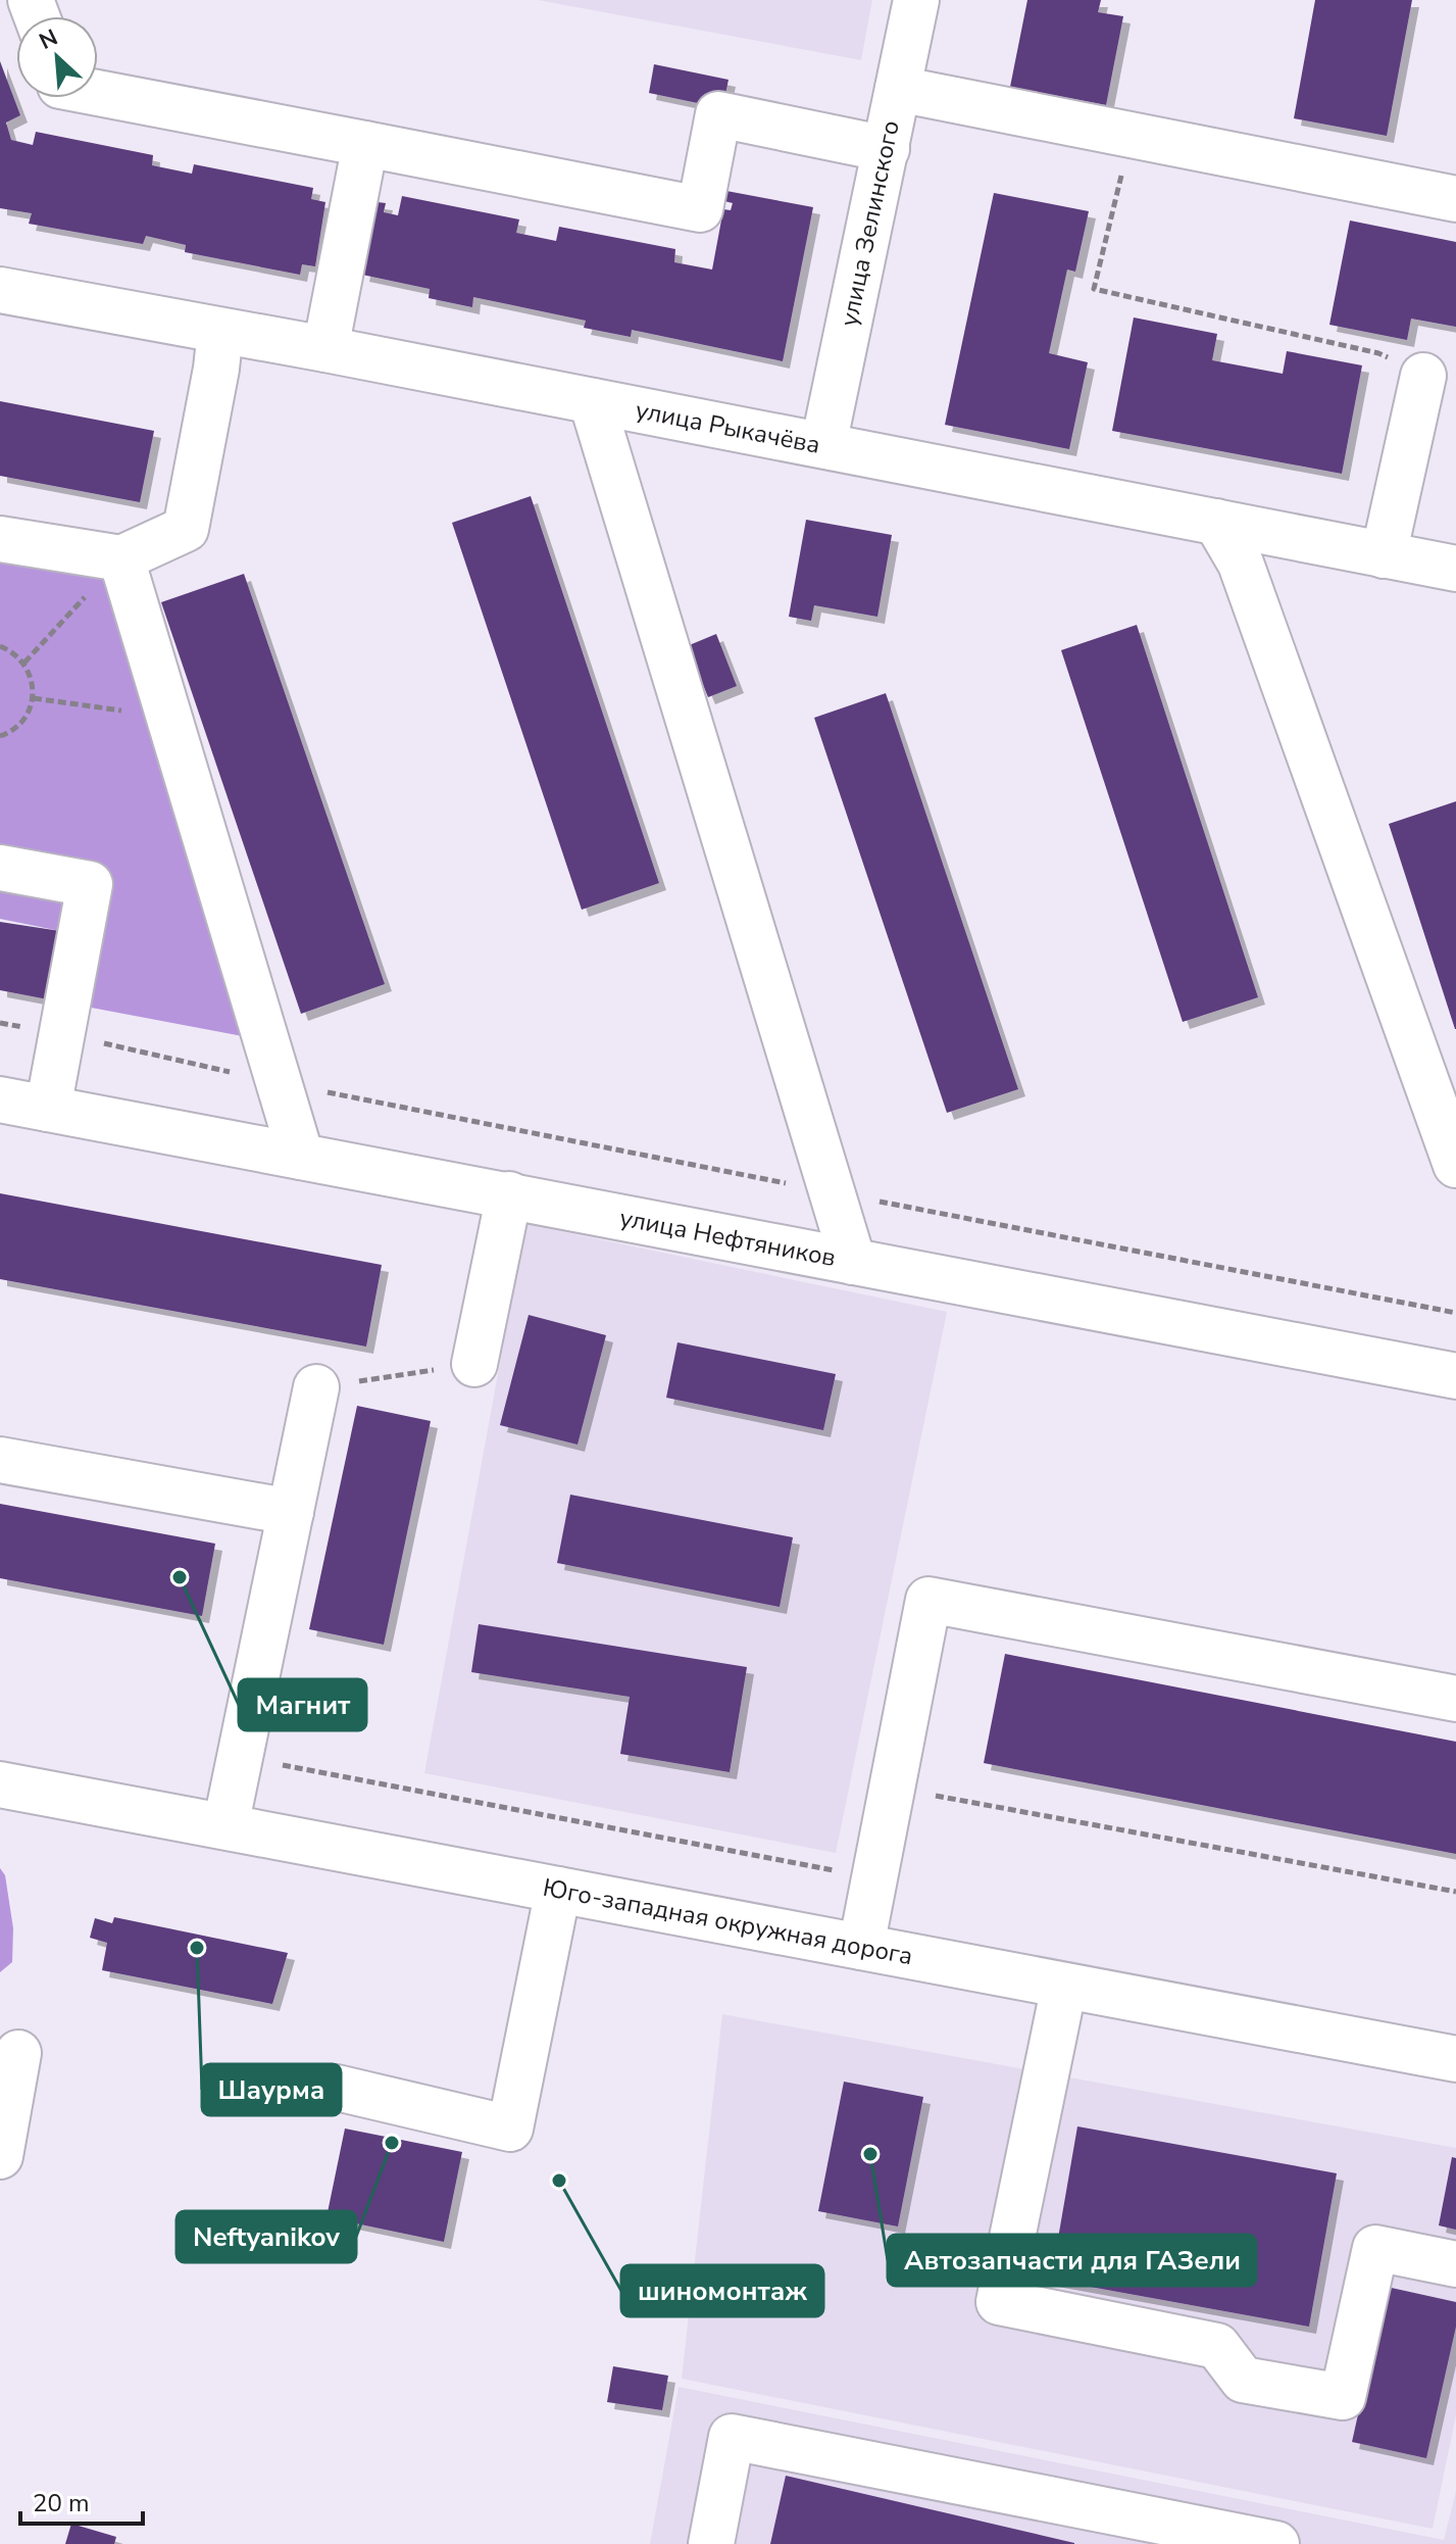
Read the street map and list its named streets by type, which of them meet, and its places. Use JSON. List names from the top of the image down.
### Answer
{
  "streets": {
    "main road": [
      "улица Зелинского",
      "улица Рыкачёва",
      "улица Нефтяников",
      "Юго-западная окружная дорога"
    ]
  },
  "crossings": [
    ["улица Зелинского", "улица Рыкачёва"]
  ],
  "places": [
    "Магнит",
    "Шаурма",
    "Neftyanikov",
    "Автозапчасти для ГАЗели",
    "шиномонтаж"
  ],
  "scale_bar": "20 m",
  "north": "top left"
}
